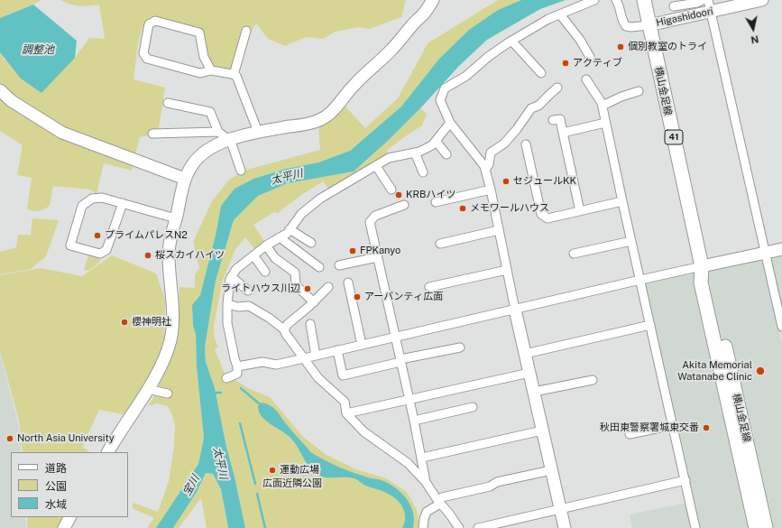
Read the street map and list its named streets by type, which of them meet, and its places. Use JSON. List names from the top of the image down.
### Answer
{
  "streets": {
    "main road": ["横山金足線", "41"],
    "street": ["Higashidoori"]
  },
  "crossings": [
    ["Higashidoori", "横山金足線"]
  ],
  "water": ["調整池", "太平川", "宝川"],
  "parks": ["広面近隣公園"],
  "places": [
    "個別教室のトライ",
    "アクティブ",
    "セジュールKK",
    "KRBハイツ",
    "メモワールハウス",
    "プライムパレスN2",
    "FPKanyo",
    "桜スカイハイツ",
    "ライトハウス川辺",
    "アーバンティ広面",
    "櫻神明社",
    "Akita Memorial Watanabe Clinic",
    "秋田東警察署城東交番",
    "North Asia University",
    "運動広場"
  ],
  "legend": ["道路", "公園", "水域"],
  "north": "bottom"
}
